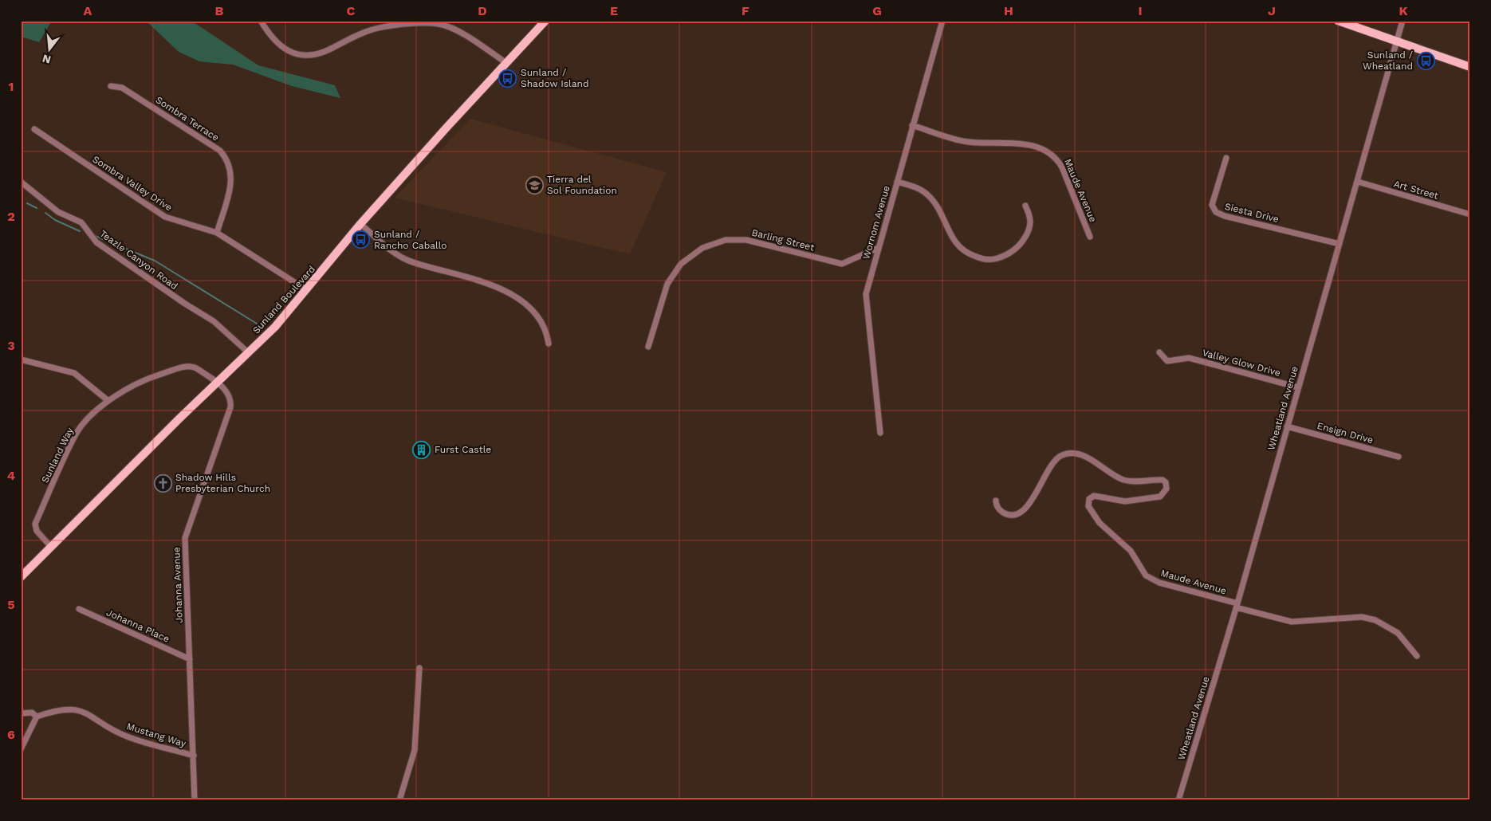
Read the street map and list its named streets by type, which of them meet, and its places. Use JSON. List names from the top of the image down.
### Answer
{
  "streets": {
    "main road": ["Sunland Boulevard"],
    "street": [
      "Sombra Terrace",
      "Sombra Valley Drive",
      "Art Street",
      "Maude Avenue",
      "Siesta Drive",
      "Wornom Avenue",
      "Barling Street",
      "Teazle Canyon Road",
      "Valley Glow Drive",
      "Wheatland Avenue",
      "Ensign Drive",
      "Sunland Way",
      "Johanna Avenue",
      "Johanna Place",
      "Mustang Way"
    ]
  },
  "crossings": [
    ["Sombra Terrace", "Sombra Valley Drive"],
    ["Sombra Valley Drive", "Sunland Boulevard"],
    ["Art Street", "Wheatland Avenue"],
    ["Maude Avenue", "Wornom Avenue"],
    ["Maude Avenue", "Wheatland Avenue"],
    ["Siesta Drive", "Wheatland Avenue"],
    ["Wornom Avenue", "Barling Street"],
    ["Teazle Canyon Road", "Sunland Boulevard"],
    ["Sunland Boulevard", "Sunland Way"],
    ["Sunland Boulevard", "Johanna Avenue"],
    ["Valley Glow Drive", "Wheatland Avenue"],
    ["Wheatland Avenue", "Ensign Drive"],
    ["Sunland Way", "Johanna Avenue"],
    ["Johanna Avenue", "Johanna Place"],
    ["Johanna Avenue", "Mustang Way"]
  ],
  "places": {
    "bus stop": ["Sunland / Wheatland", "Sunland / Shadow Island", "Sunland / Rancho Caballo"],
    "school or university": ["Tierra del Sol Foundation"],
    "building": ["Furst Castle"],
    "church": ["Shadow Hills Presbyterian Church"]
  },
  "north": "bottom",
  "grid": {
    "columns": [
      "A",
      "B",
      "C",
      "D",
      "E",
      "F",
      "G",
      "H",
      "I",
      "J",
      "K"
    ],
    "rows": [
      "1",
      "2",
      "3",
      "4",
      "5",
      "6"
    ]
  }
}
